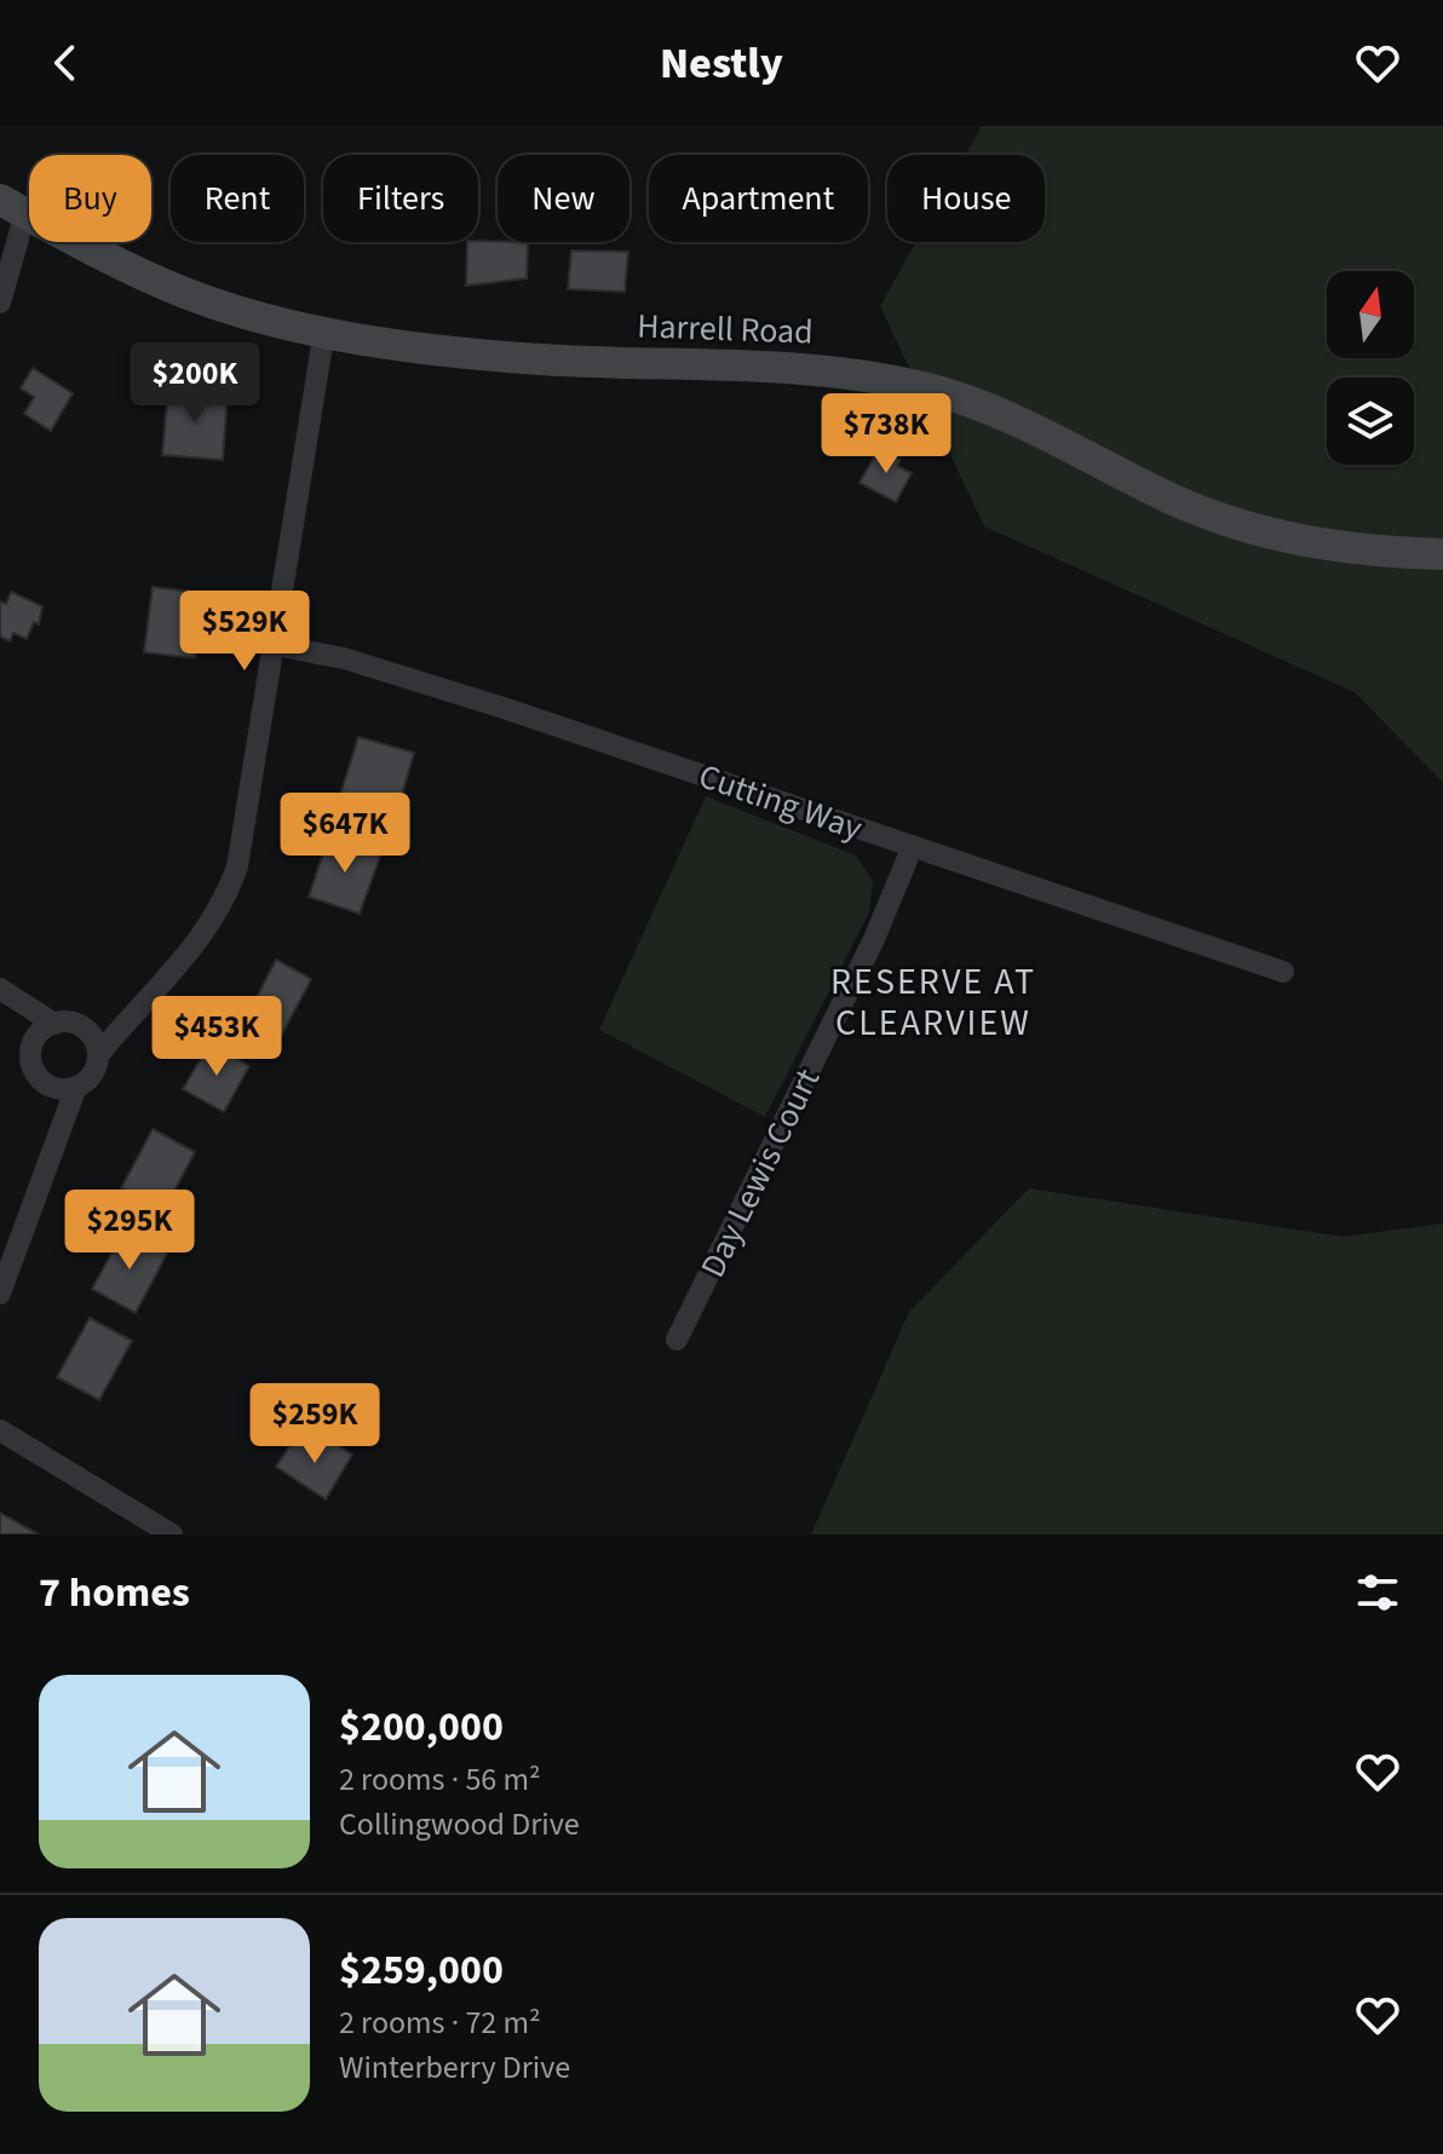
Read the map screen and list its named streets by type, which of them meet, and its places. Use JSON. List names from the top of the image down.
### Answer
{
  "streets": {
    "street": ["Harrell Road", "Cutting Way", "Day Lewis Court"]
  },
  "crossings": [
    ["Cutting Way", "Day Lewis Court"]
  ],
  "districts": ["RESERVE AT CLEARVIEW"],
  "north": "top",
  "page": {
    "header": "Nestly",
    "chip": [
      "Buy",
      "Rent",
      "Filters",
      "New",
      "Apartment",
      "House"
    ],
    "price": [
      "$200K",
      "$738K",
      "$529K",
      "$647K",
      "$453K",
      "$295K",
      "$259K"
    ],
    "heading": "7 homes",
    "list": [
      {
        "name": "$200,000",
        "note": "2 rooms · 56 m² · Collingwood Drive"
      },
      {
        "name": "$259,000",
        "note": "2 rooms · 72 m² · Winterberry Drive"
      }
    ]
  }
}
